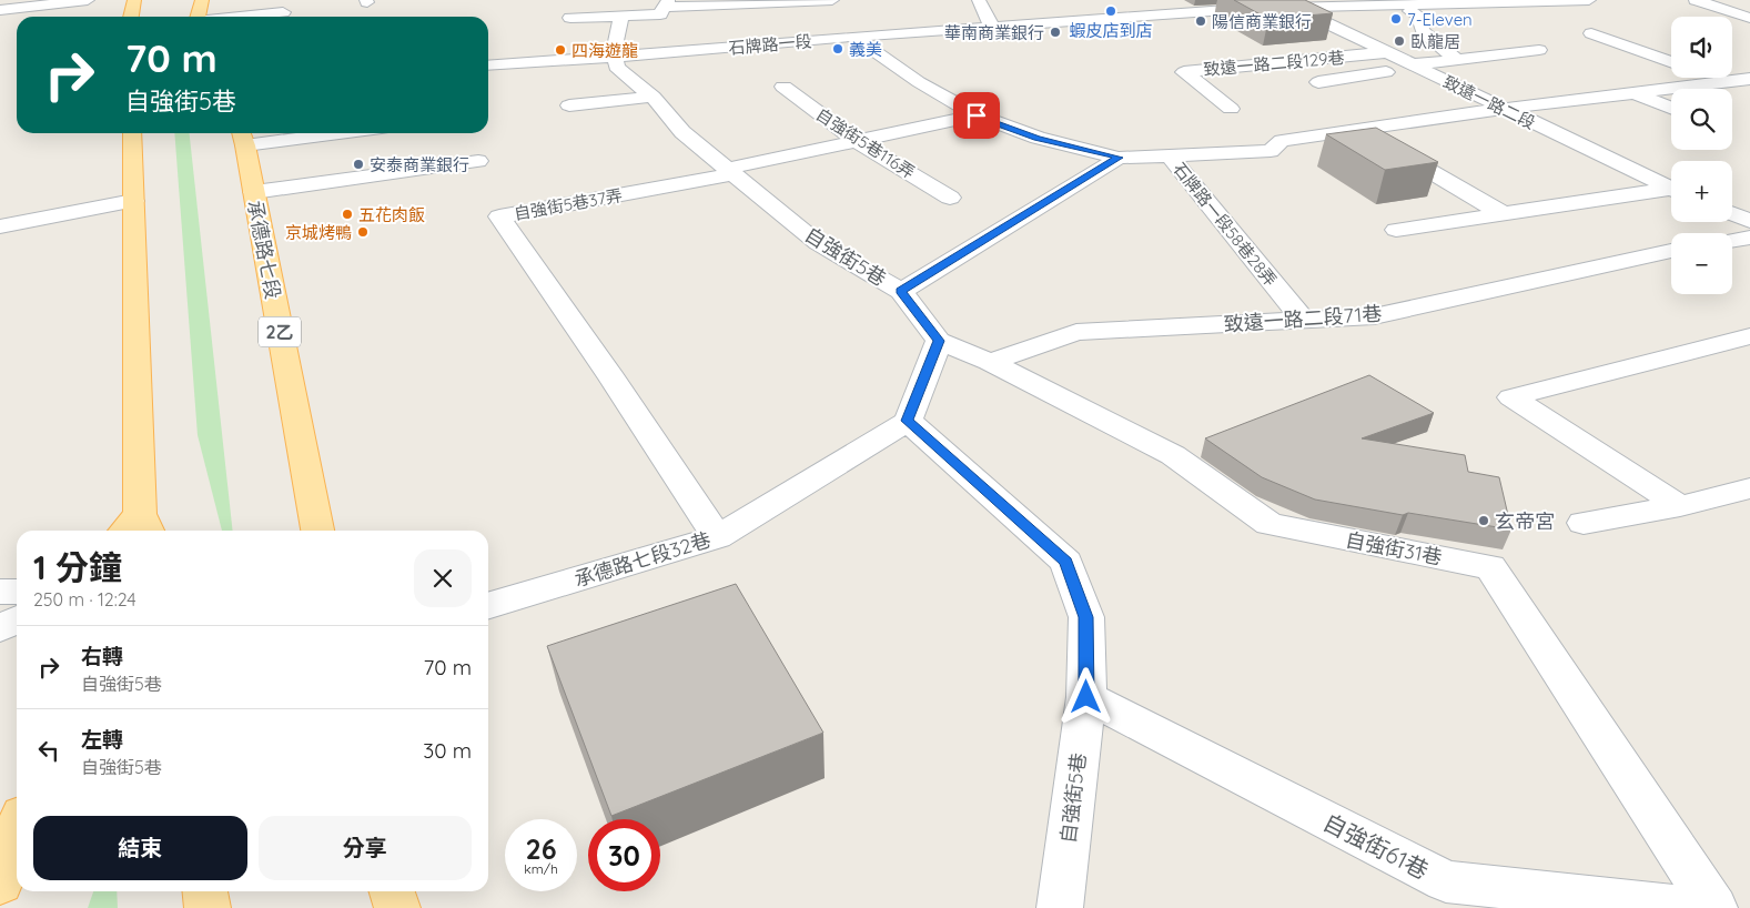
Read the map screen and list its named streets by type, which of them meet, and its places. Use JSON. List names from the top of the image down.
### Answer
{
  "streets": {
    "main road": ["承德路七段", "2乙"],
    "street": [
      "石牌路一段",
      "致遠一路二段129巷",
      "致遠一路二段",
      "自強街5巷116弄",
      "自強街5巷37弄",
      "石牌路一段58巷28弄",
      "自強街5巷",
      "致遠一路二段71巷",
      "自強街31巷",
      "承德路七段32巷",
      "自強街61巷"
    ]
  },
  "crossings": [
    ["石牌路一段", "致遠一路二段"],
    ["石牌路一段", "自強街5巷"],
    ["致遠一路二段129巷", "致遠一路二段"],
    ["自強街5巷37弄", "自強街5巷"],
    ["自強街5巷37弄", "承德路七段32巷"],
    ["石牌路一段58巷28弄", "致遠一路二段71巷"],
    ["自強街5巷", "自強街31巷"],
    ["自強街5巷", "承德路七段32巷"],
    ["自強街5巷", "自強街61巷"],
    ["致遠一路二段71巷", "自強街31巷"]
  ],
  "places": [
    "蝦皮店到店",
    "7-Eleven",
    "陽信商業銀行",
    "華南商業銀行",
    "臥龍居",
    "義美",
    "四海遊龍",
    "安泰商業銀行",
    "五花肉飯",
    "京城烤鴨",
    "玄帝宮"
  ],
  "page": {
    "map_buttons": ["+", "−"],
    "turn": ["70 m", "自強街5巷"],
    "heading": ["1 分鐘", "250 m · 12:24"],
    "list": [
      {
        "name": "右轉",
        "note": "自強街5巷",
        "value": "70 m"
      },
      {
        "name": "左轉",
        "note": "自強街5巷",
        "value": "30 m"
      }
    ],
    "buttons": ["結束", "分享"],
    "speed": "26 km/h",
    "limit": "30"
  }
}
